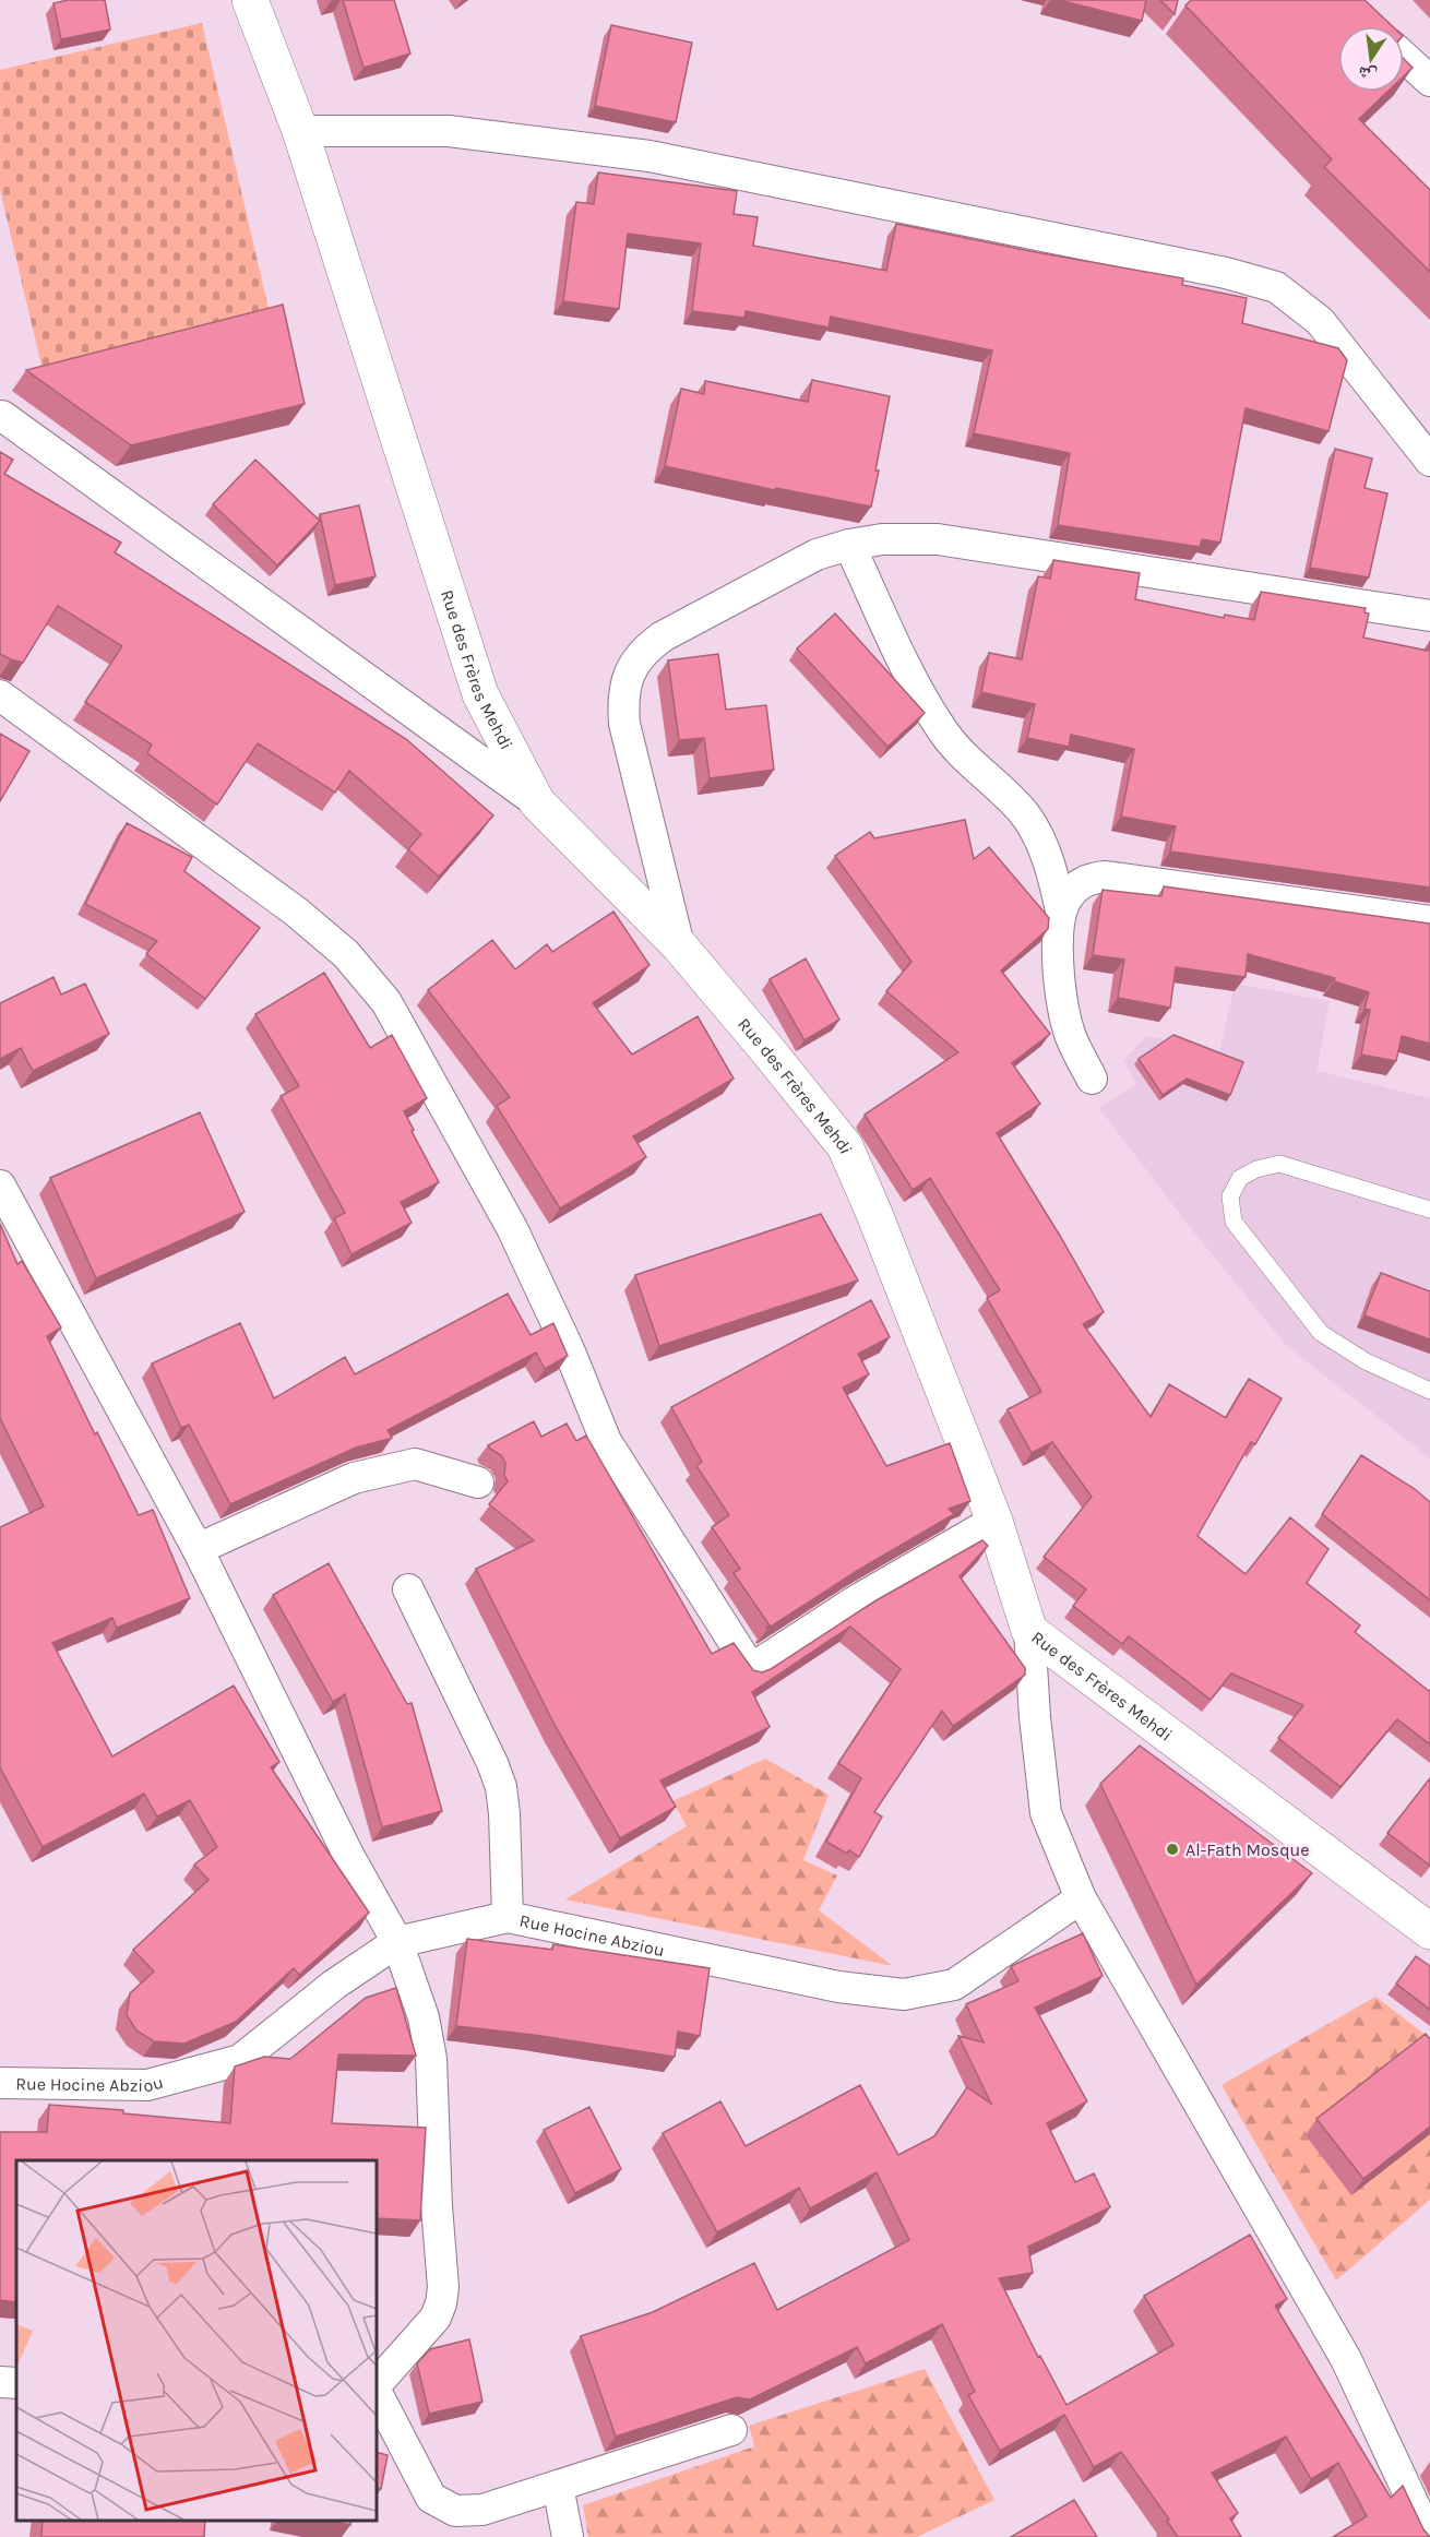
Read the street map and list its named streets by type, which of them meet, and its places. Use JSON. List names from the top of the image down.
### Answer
{
  "streets": {
    "main road": ["Rue des Frères Mehdi"],
    "street": ["Rue Hocine Abziou"]
  },
  "places": ["Al-Fath Mosque"],
  "north": "bottom"
}
